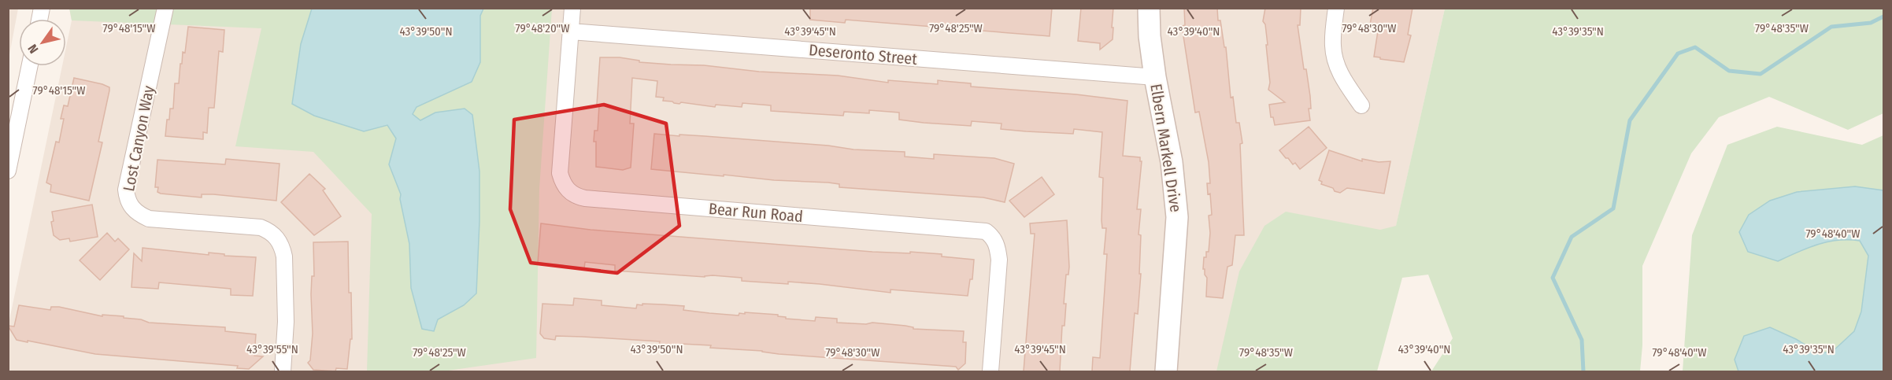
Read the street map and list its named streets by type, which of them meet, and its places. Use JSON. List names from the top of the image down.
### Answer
{
  "streets": {
    "street": [
      "Deseronto Street",
      "Lost Canyon Way",
      "Elbern Markell Drive",
      "Bear Run Road"
    ]
  },
  "crossings": [
    ["Deseronto Street", "Elbern Markell Drive"],
    ["Deseronto Street", "Bear Run Road"]
  ],
  "north": "bottom left",
  "coordinates": [
    "79°48'15\"W",
    "79°48'20\"W",
    "79°48'25\"W",
    "79°48'30\"W",
    "79°48'35\"W",
    "43°39'50\"N",
    "43°39'45\"N",
    "43°39'40\"N",
    "43°39'35\"N",
    "79°48'40\"W",
    "43°39'55\"N"
  ]
}
